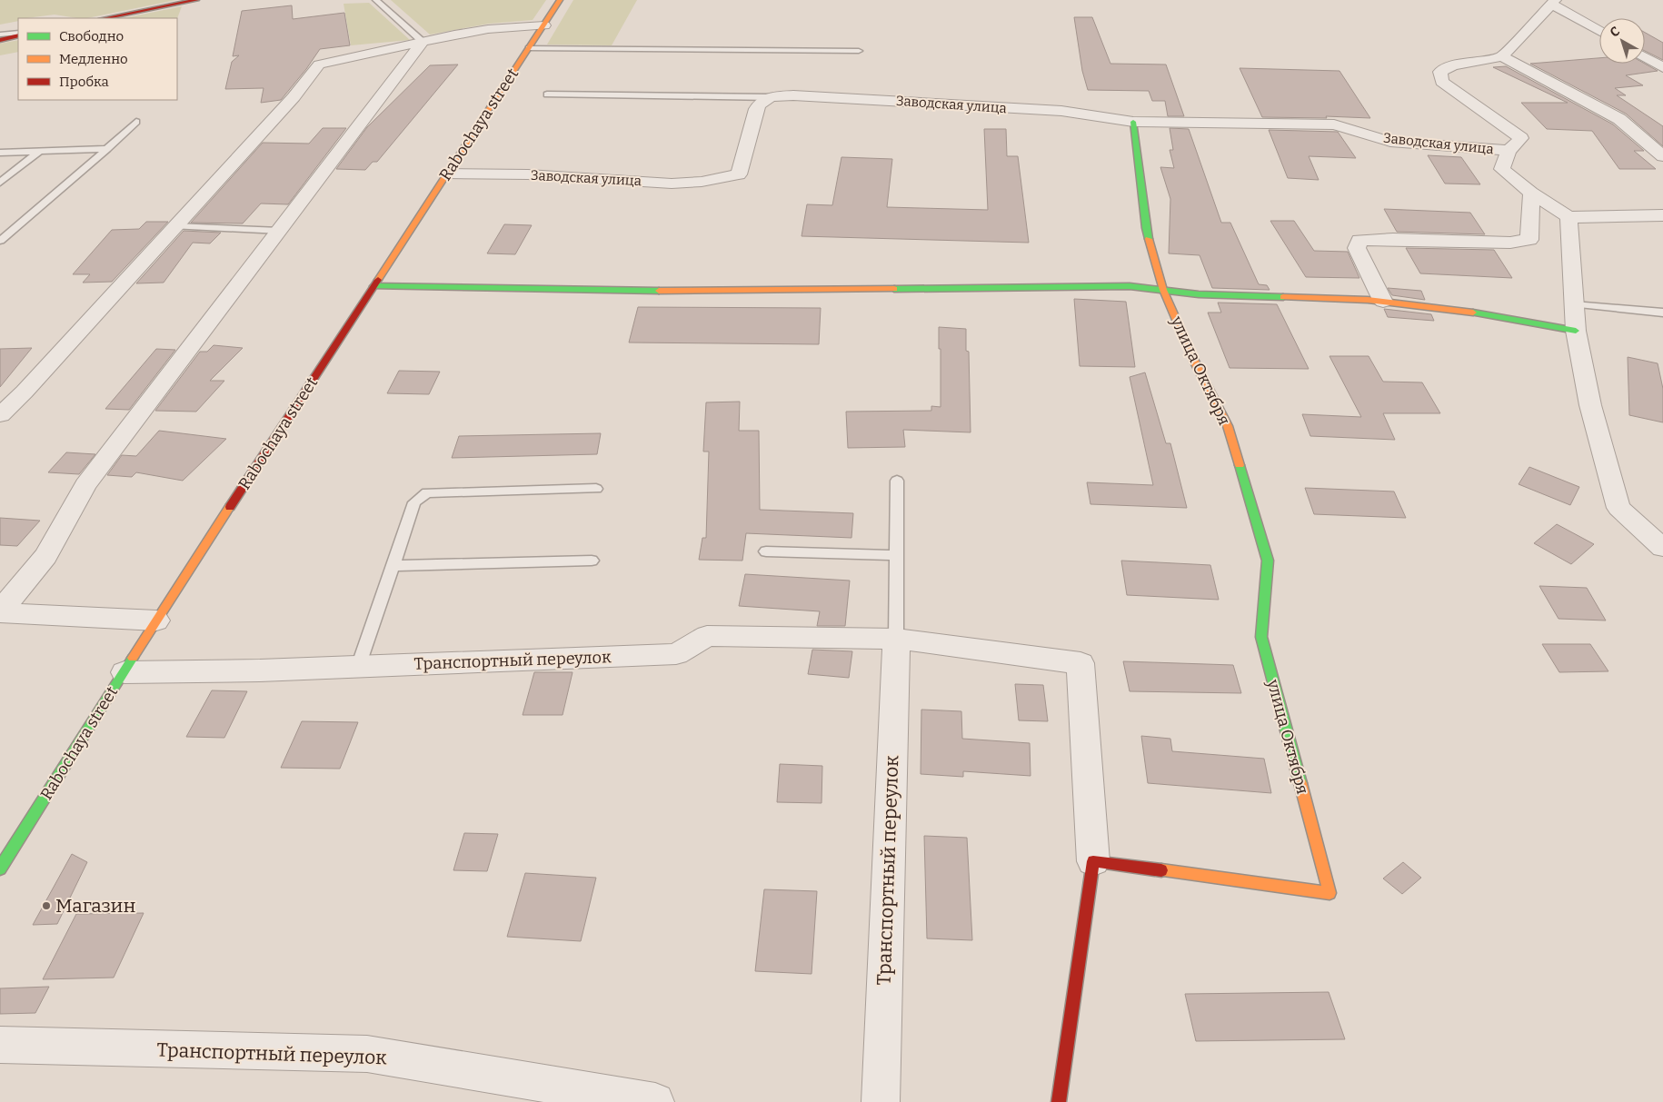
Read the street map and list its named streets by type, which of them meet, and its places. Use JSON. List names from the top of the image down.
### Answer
{
  "streets": {
    "street": [
      "Заводская улица",
      "Rabochaya street",
      "улица Октября",
      "Транспортный переулок"
    ]
  },
  "crossings": [
    ["Заводская улица", "Rabochaya street"],
    ["Заводская улица", "улица Октября"],
    ["Rabochaya street", "Транспортный переулок"],
    ["улица Октября", "Транспортный переулок"]
  ],
  "places": ["Магазин"],
  "legend": ["Свободно", "Медленно", "Пробка"],
  "north": "top left"
}
